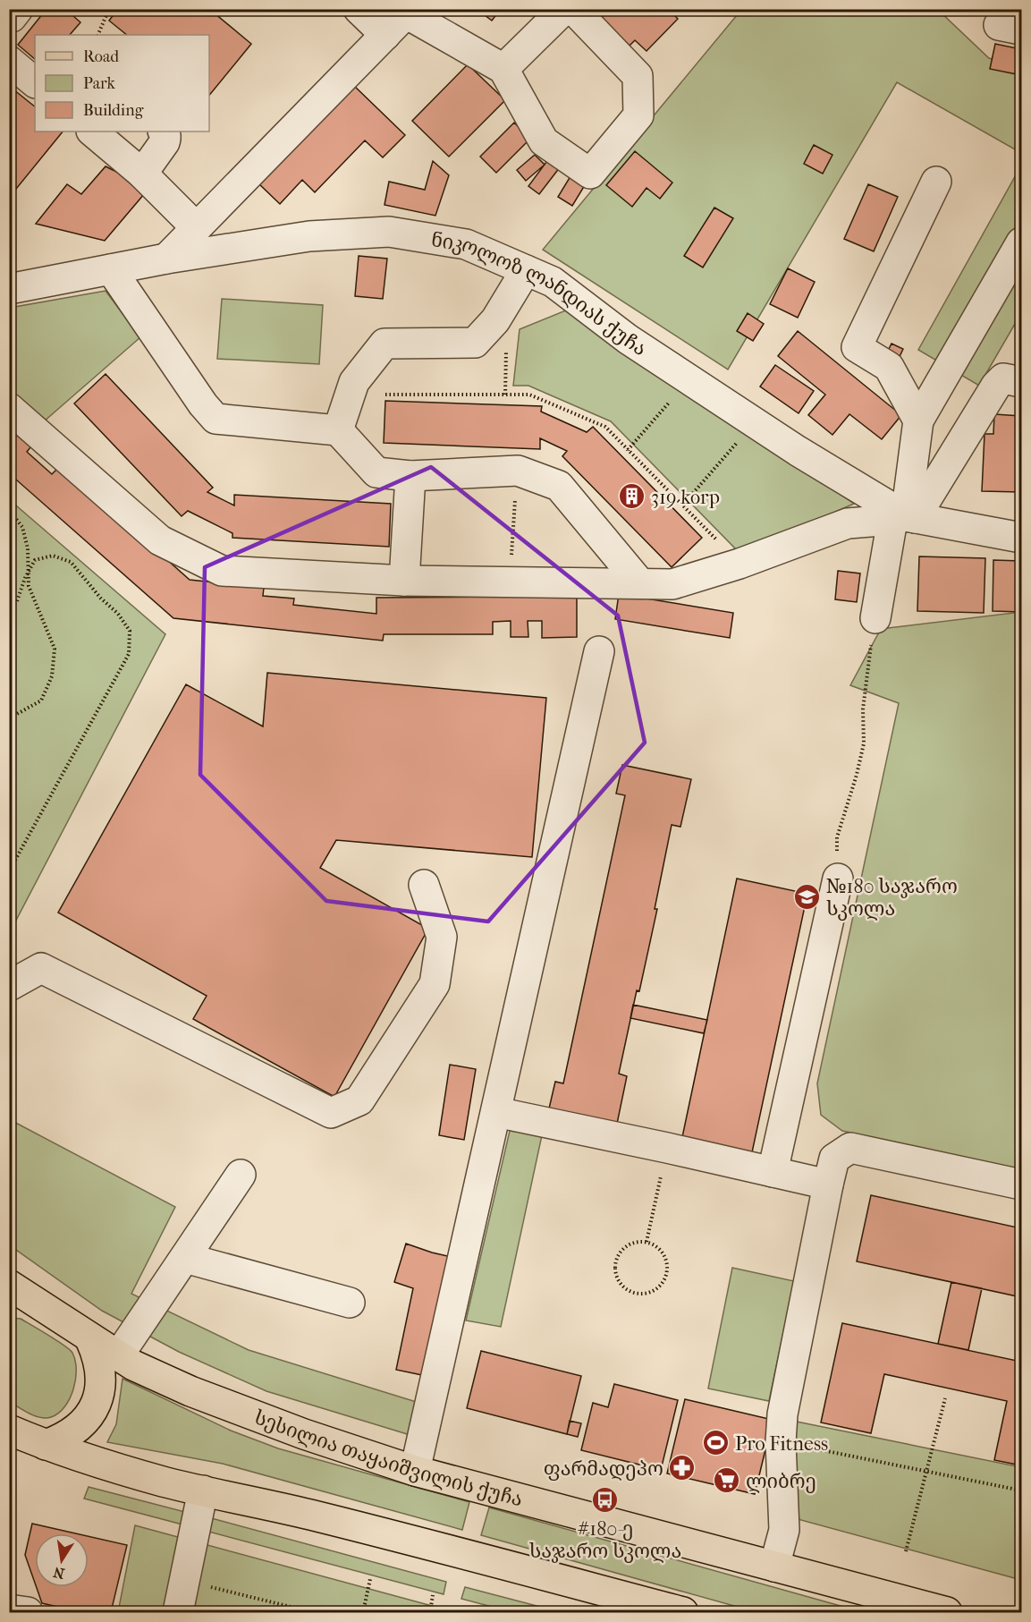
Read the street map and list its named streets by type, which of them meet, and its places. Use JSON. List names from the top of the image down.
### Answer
{
  "streets": {
    "main road": ["სესილია თაყაიშვილის ქუჩა"],
    "street": ["ნიკოლოზ ლანდიას ქუჩა"]
  },
  "places": {
    "building": ["319 korp"],
    "school or university": ["№180 საჯარო სკოლა"],
    "sports": ["Pro Fitness"],
    "pharmacy": ["ფარმადეპო"],
    "supermarket": ["ლიბრე"],
    "bus stop": ["#180-ე საჯარო სკოლა"]
  },
  "legend": ["Road", "Park", "Building"],
  "north": "bottom"
}
